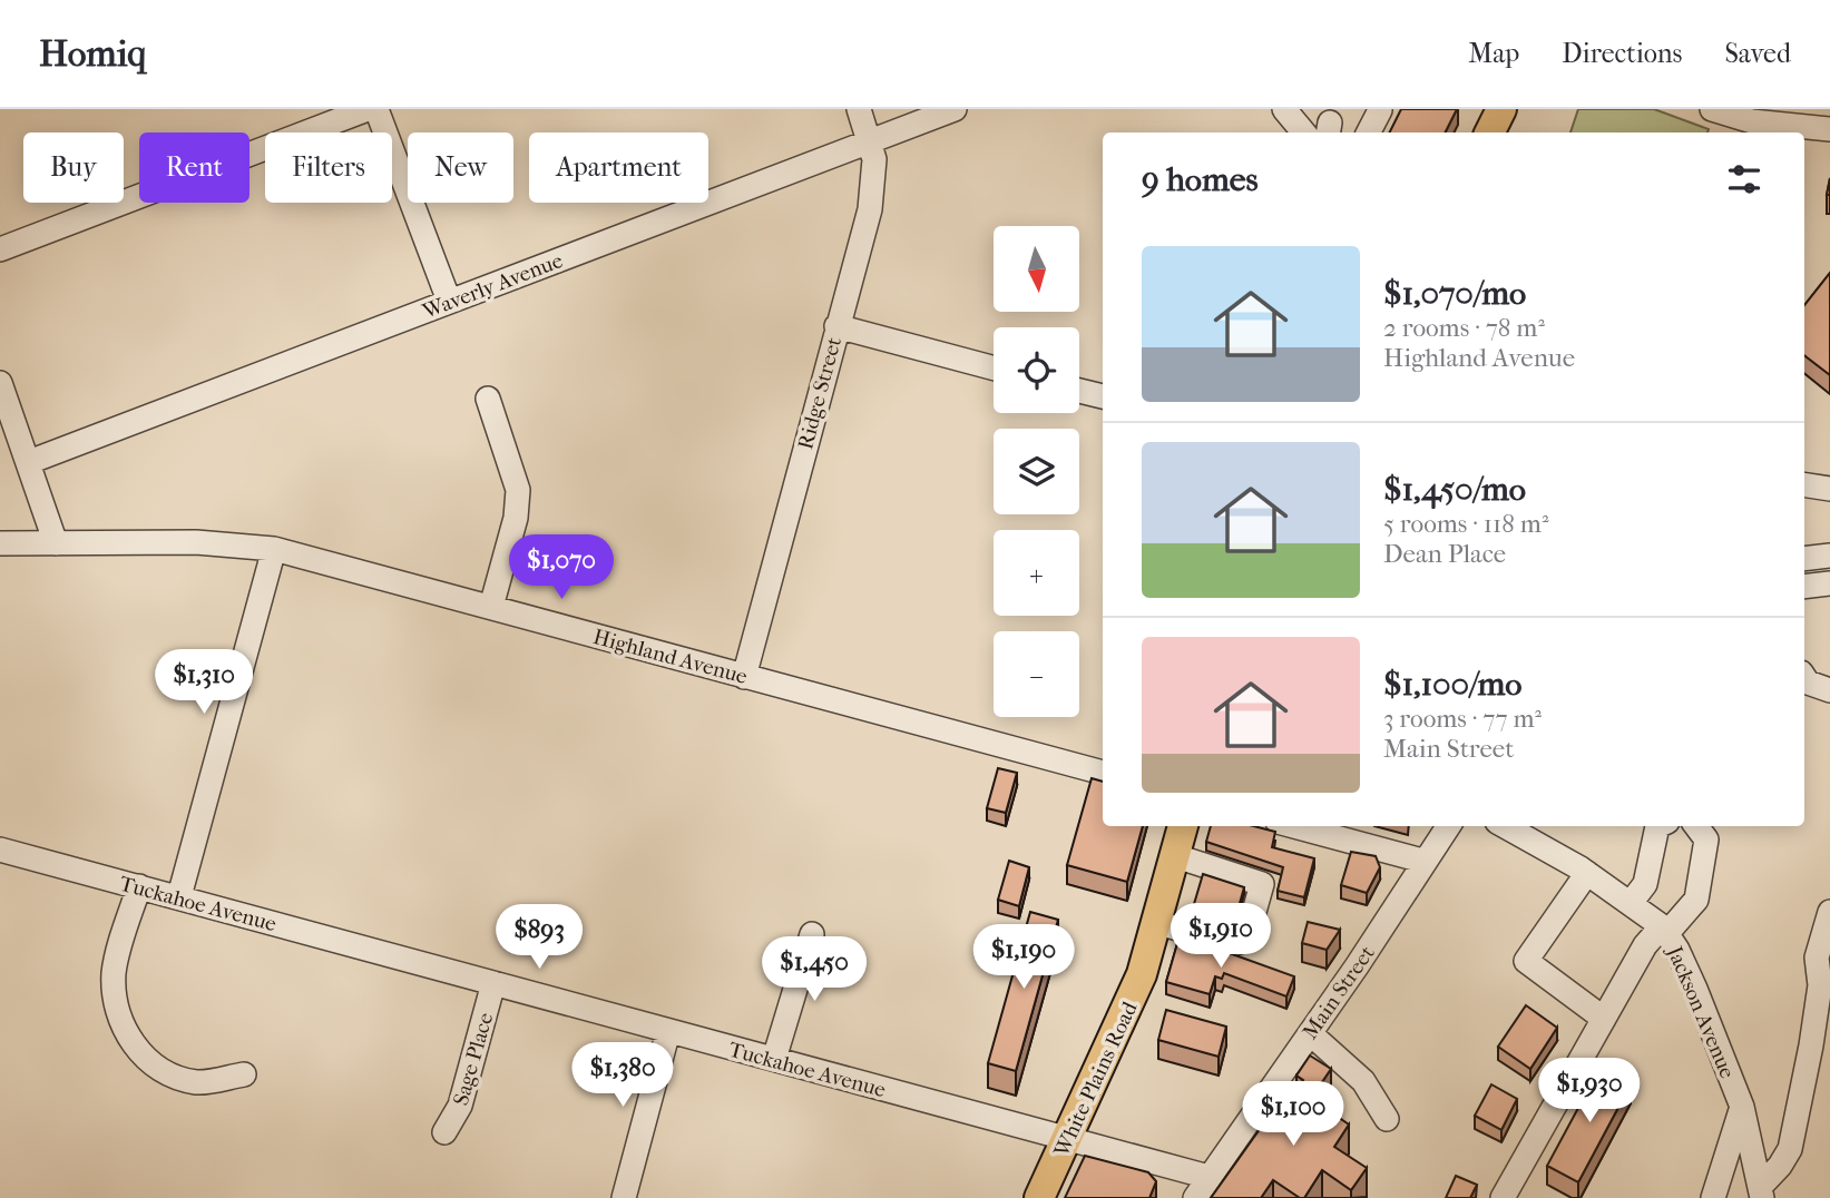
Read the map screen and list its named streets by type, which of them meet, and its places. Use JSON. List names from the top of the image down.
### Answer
{
  "streets": {
    "main road": ["White Plains Road"],
    "street": [
      "Waverly Avenue",
      "Ridge Street",
      "Highland Avenue",
      "Tuckahoe Avenue",
      "Main Street",
      "Jackson Avenue",
      "Sage Place"
    ]
  },
  "crossings": [
    ["Waverly Avenue", "Ridge Street"],
    ["Ridge Street", "Highland Avenue"],
    ["Tuckahoe Avenue", "Main Street"],
    ["Tuckahoe Avenue", "Sage Place"],
    ["Tuckahoe Avenue", "White Plains Road"]
  ],
  "north": "bottom",
  "page": {
    "header": "Homiq",
    "nav": ["Map", "Directions", "Saved"],
    "chip": [
      "Buy",
      "Rent",
      "Filters",
      "New",
      "Apartment"
    ],
    "heading": "9 homes",
    "map_buttons": ["+", "−"],
    "list": [
      {
        "name": "$1,070/mo",
        "note": "2 rooms · 78 m² · Highland Avenue"
      },
      {
        "name": "$1,450/mo",
        "note": "5 rooms · 118 m² · Dean Place"
      },
      {
        "name": "$1,100/mo",
        "note": "3 rooms · 77 m² · Main Street"
      }
    ],
    "price": [
      "$1,070",
      "$1,310",
      "$1,910",
      "$893",
      "$1,190",
      "$1,450",
      "$1,380",
      "$1,930",
      "$1,100"
    ]
  }
}
